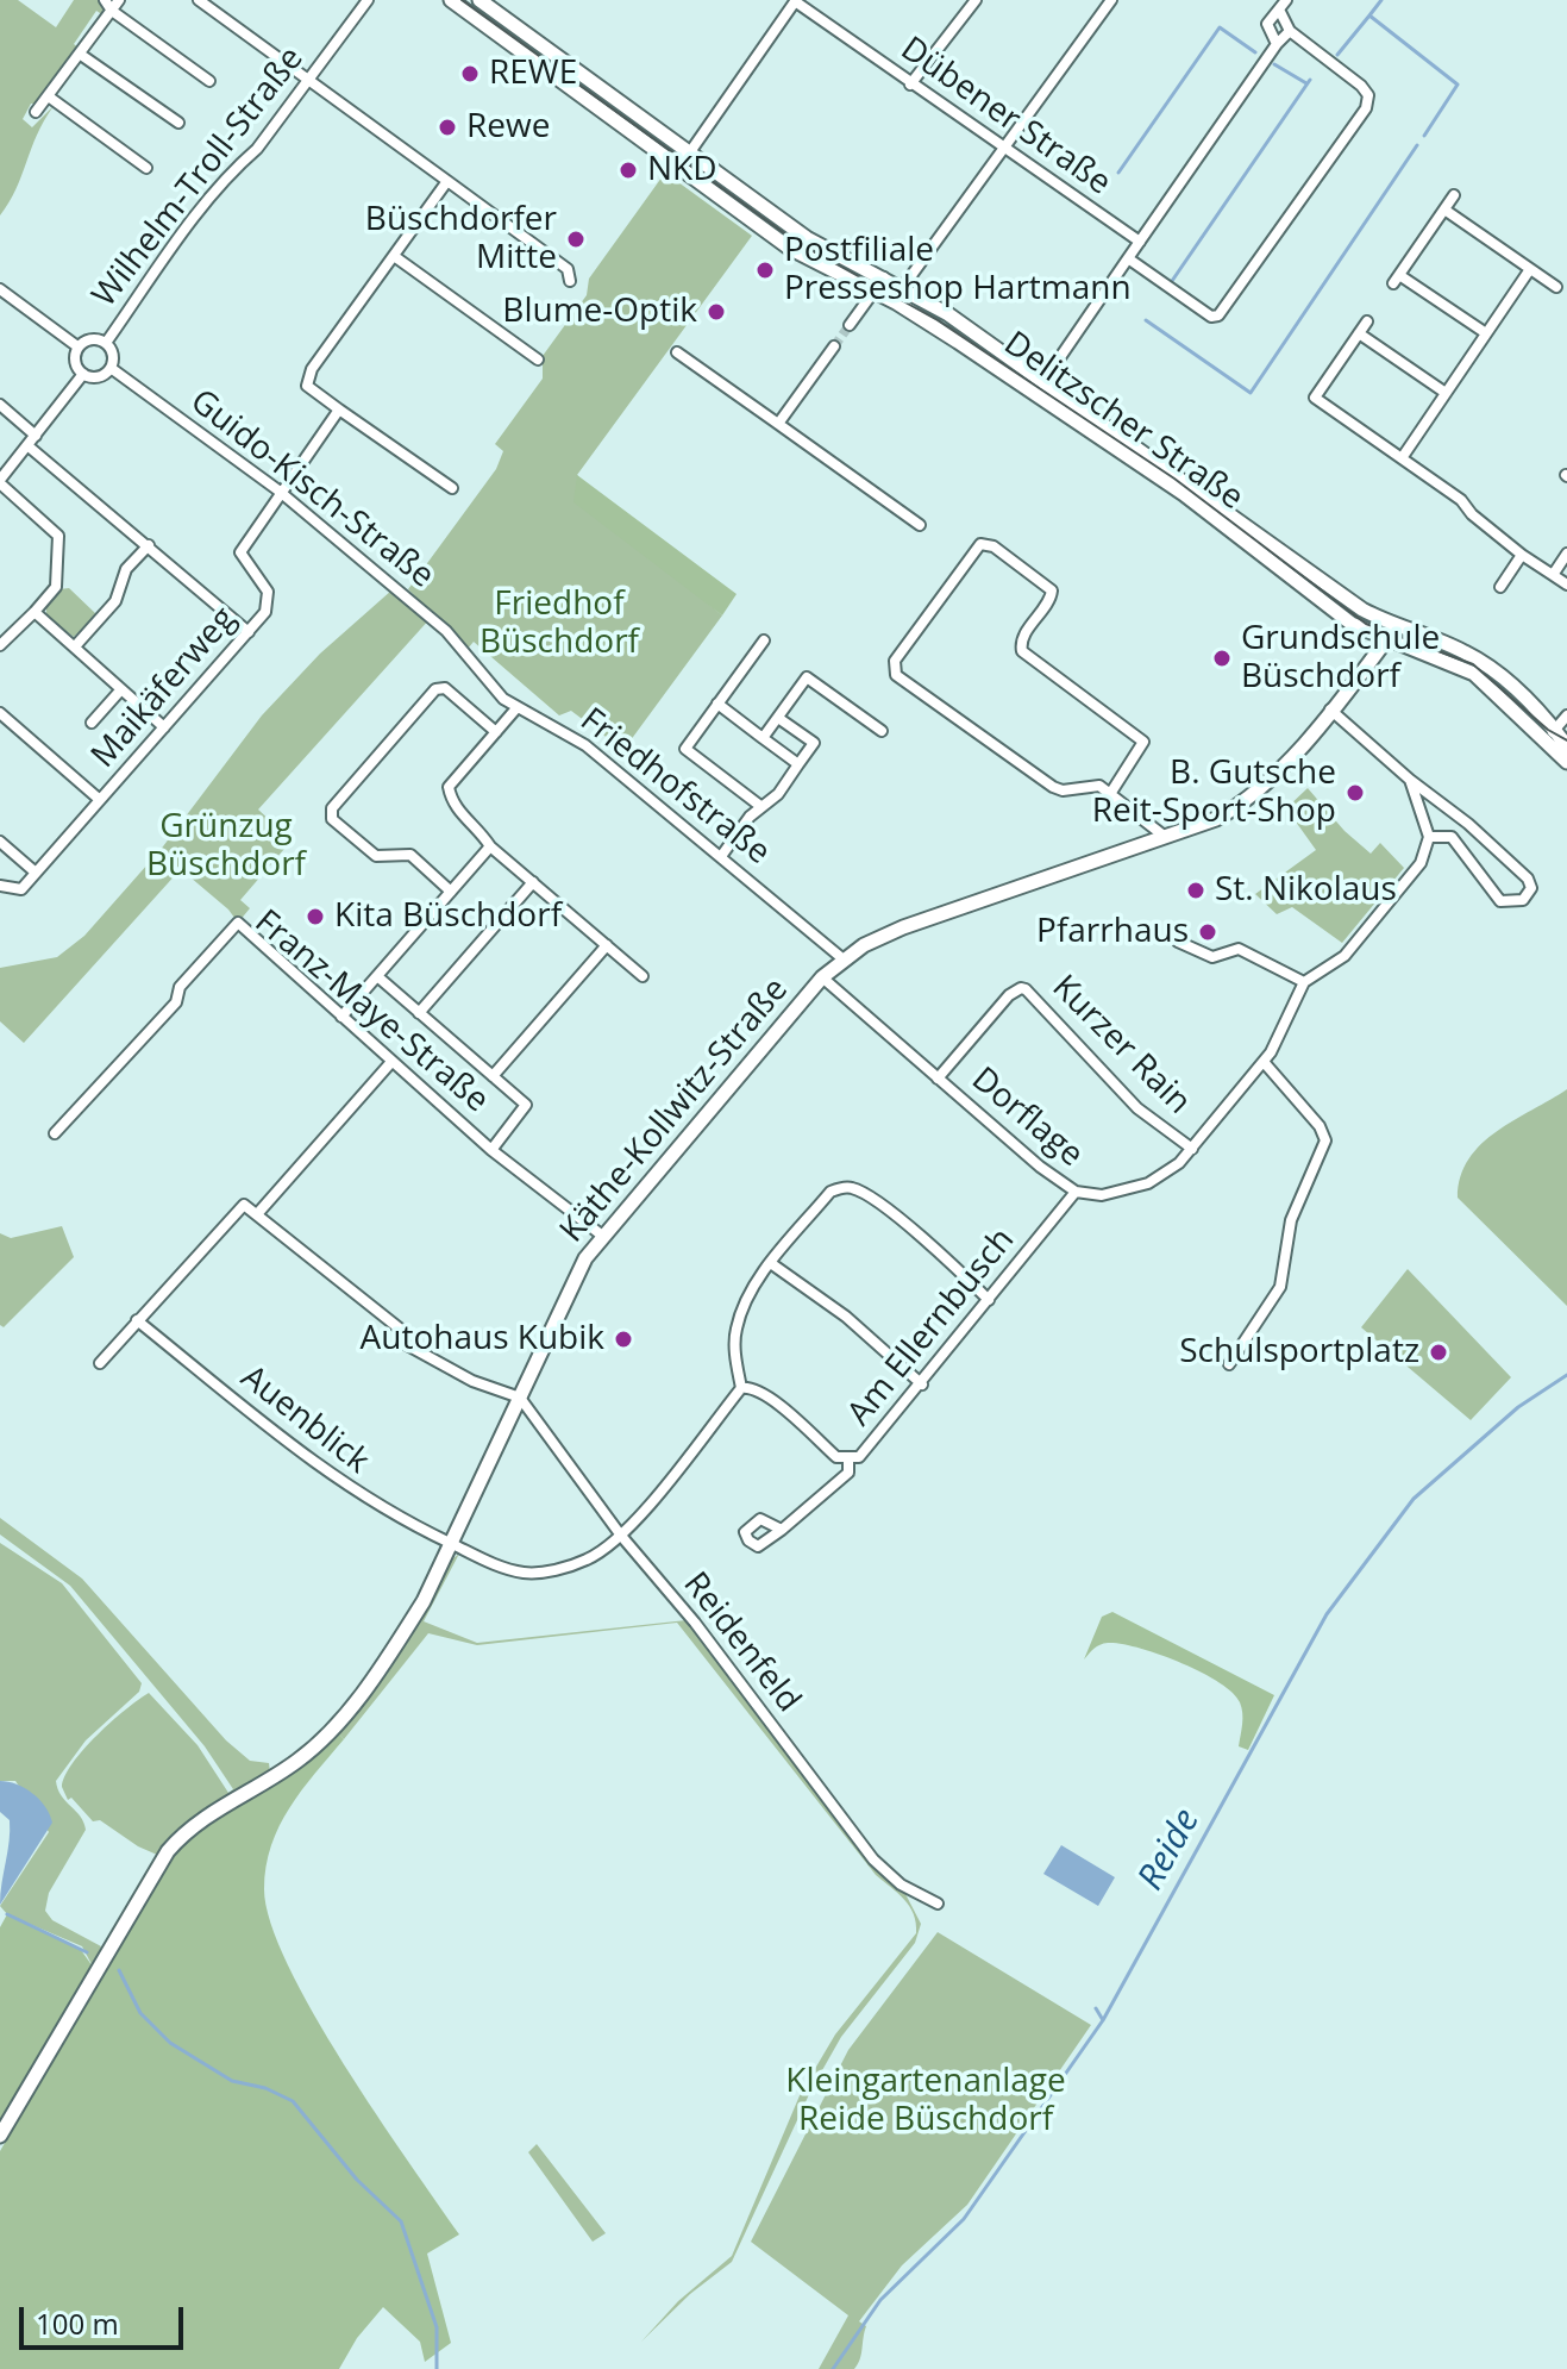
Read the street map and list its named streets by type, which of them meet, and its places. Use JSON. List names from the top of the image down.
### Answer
{
  "streets": {
    "main road": ["Delitzscher Straße", "Käthe-Kollwitz-Straße"],
    "street": [
      "Dübener Straße",
      "Wilhelm-Troll-Straße",
      "Guido-Kisch-Straße",
      "Maikäferweg",
      "Friedhofstraße",
      "Franz-Maye-Straße",
      "Kurzer Rain",
      "Dorflage",
      "Am Ellernbusch",
      "Auenblick",
      "Reidenfeld"
    ]
  },
  "crossings": [
    ["Wilhelm-Troll-Straße", "Guido-Kisch-Straße"],
    ["Delitzscher Straße", "Käthe-Kollwitz-Straße"],
    ["Guido-Kisch-Straße", "Maikäferweg"],
    ["Guido-Kisch-Straße", "Friedhofstraße"],
    ["Friedhofstraße", "Käthe-Kollwitz-Straße"],
    ["Franz-Maye-Straße", "Käthe-Kollwitz-Straße"],
    ["Kurzer Rain", "Dorflage"],
    ["Käthe-Kollwitz-Straße", "Dorflage"],
    ["Käthe-Kollwitz-Straße", "Auenblick"],
    ["Käthe-Kollwitz-Straße", "Reidenfeld"],
    ["Dorflage", "Am Ellernbusch"],
    ["Auenblick", "Reidenfeld"]
  ],
  "water": ["Reide"],
  "parks": ["Friedhof Büschdorf", "Grünzug Büschdorf", "Kleingartenanlage Reide Büschdorf"],
  "places": [
    "REWE",
    "Rewe",
    "NKD",
    "Büschdorfer Mitte",
    "Postfiliale Presseshop Hartmann",
    "Blume-Optik",
    "Grundschule Büschdorf",
    "B. Gutsche Reit-Sport-Shop",
    "St. Nikolaus",
    "Kita Büschdorf",
    "Pfarrhaus",
    "Autohaus Kubik",
    "Schulsportplatz"
  ],
  "scale_bar": "100 m"
}
